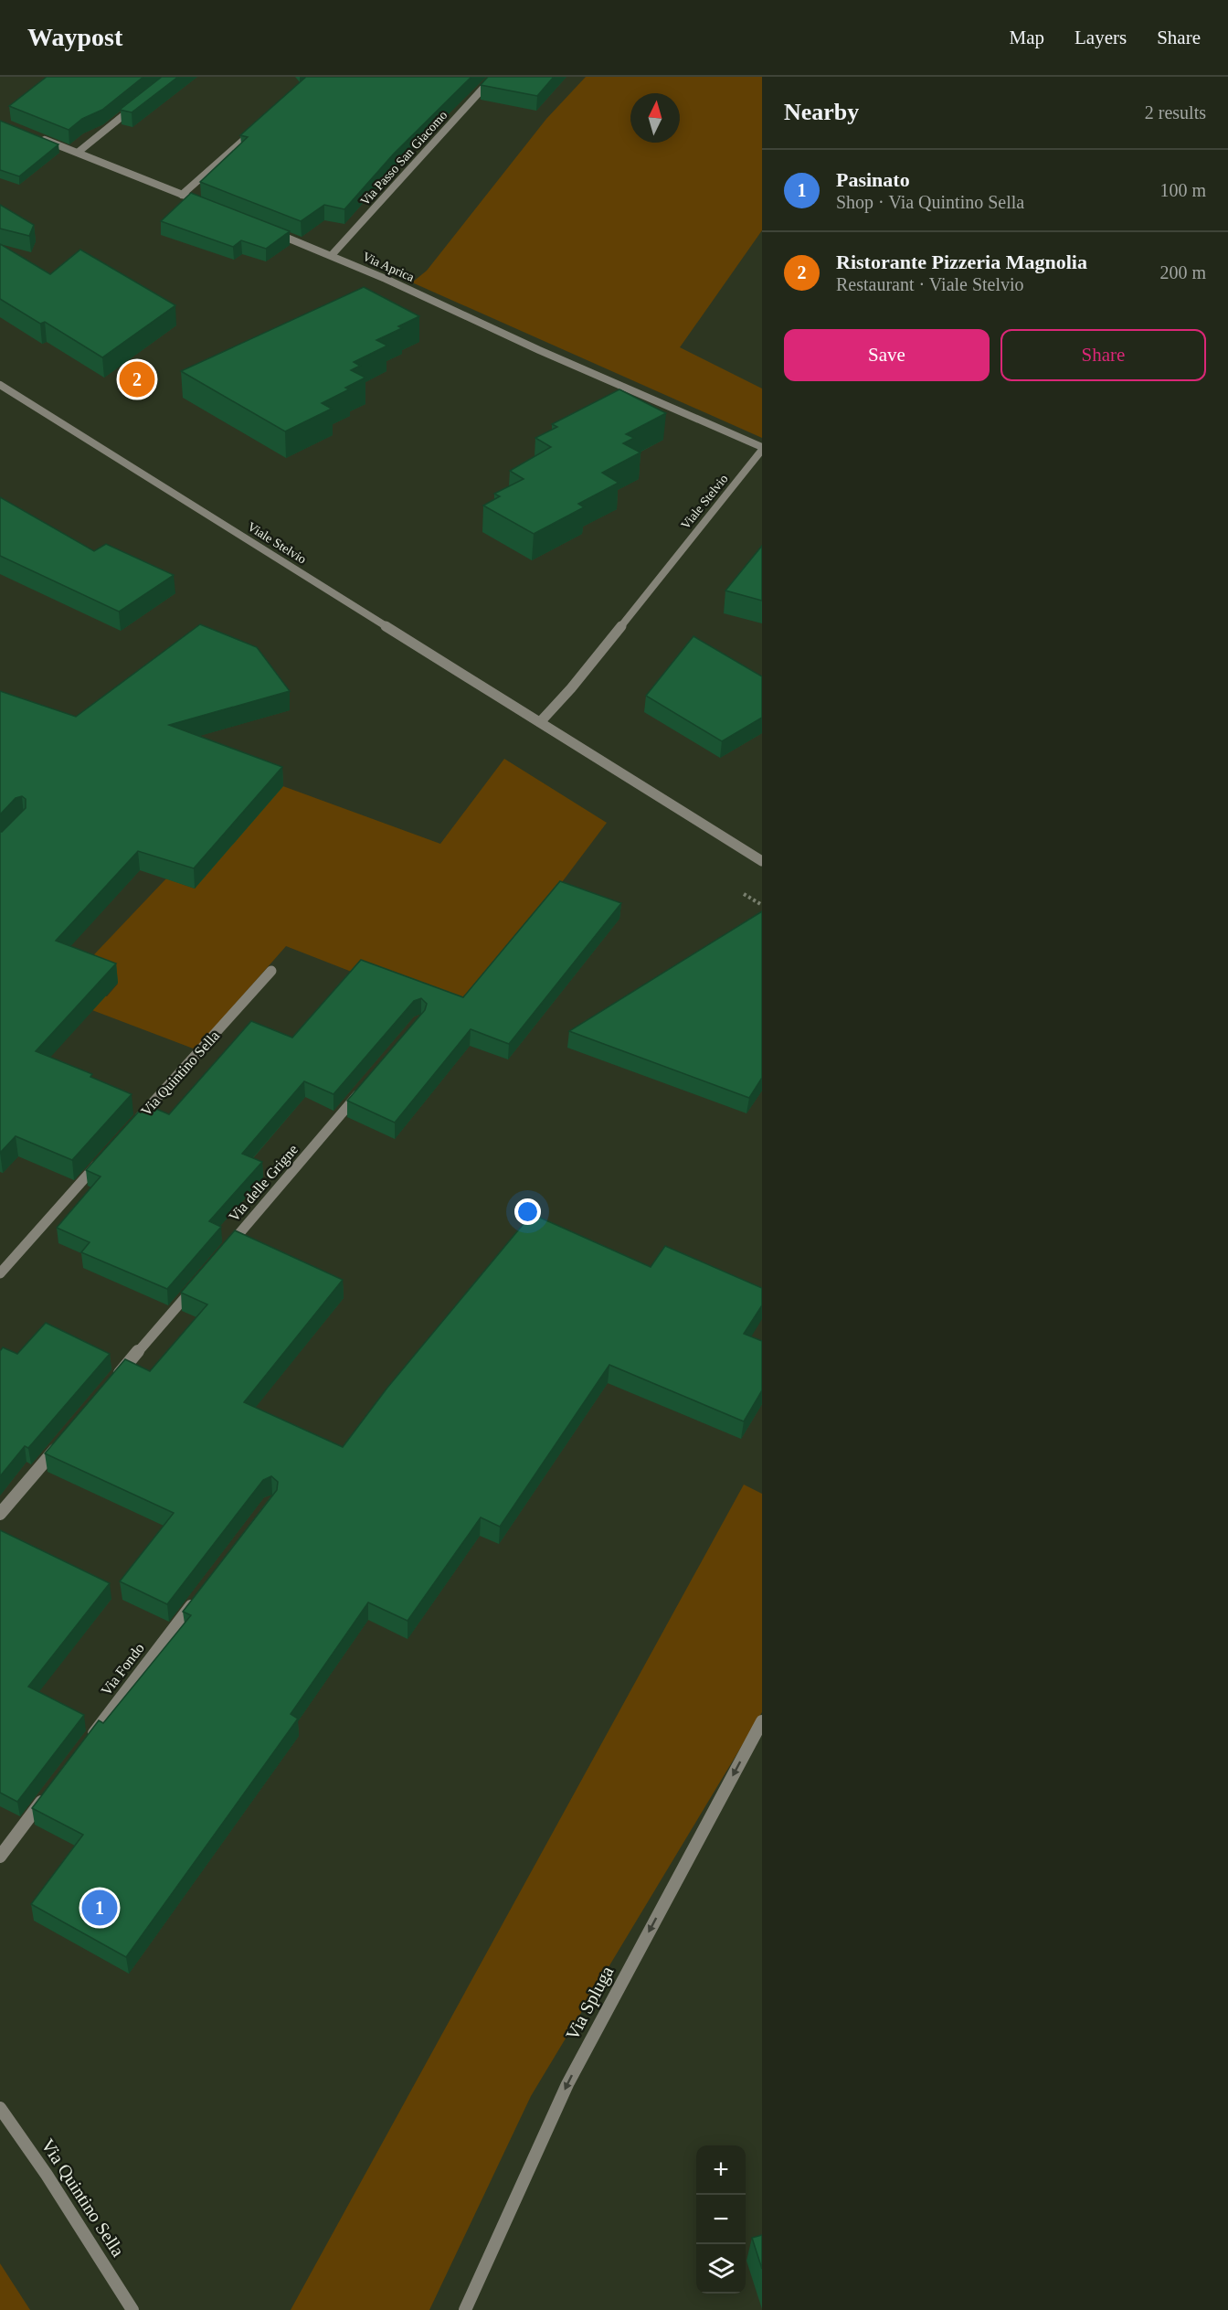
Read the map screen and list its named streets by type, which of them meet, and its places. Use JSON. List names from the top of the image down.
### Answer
{
  "streets": {
    "street": [
      "Via Passo San Giacomo",
      "Via Aprica",
      "Viale Stelvio",
      "Via Quintino Sella",
      "Via delle Grigne",
      "Via Fondo",
      "Via Spluga"
    ]
  },
  "crossings": [
    ["Via Passo San Giacomo", "Via Aprica"],
    ["Via Aprica", "Viale Stelvio"]
  ],
  "one_way": ["Via Spluga"],
  "north": "top",
  "page": {
    "header": "Waypost",
    "nav": ["Map", "Layers", "Share"],
    "heading": ["Nearby", "2 results"],
    "list": [
      {
        "mark": "1",
        "name": "Pasinato",
        "note": "Shop · Via Quintino Sella",
        "value": "100 m"
      },
      {
        "mark": "2",
        "name": "Ristorante Pizzeria Magnolia",
        "note": "Restaurant · Viale Stelvio",
        "value": "200 m"
      }
    ],
    "buttons": ["Save", "Share"],
    "pins": ["2", "1"],
    "map_buttons": ["+", "−"]
  }
}
